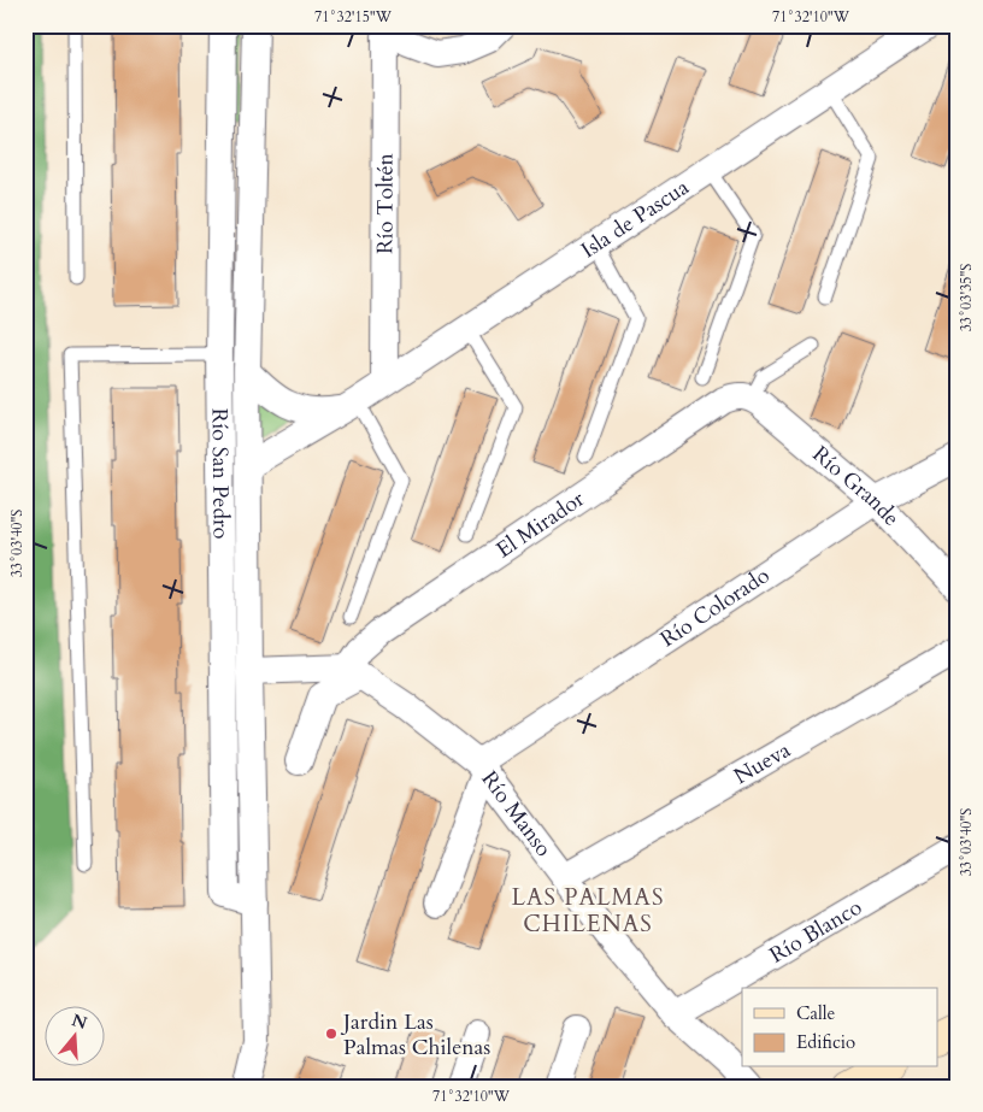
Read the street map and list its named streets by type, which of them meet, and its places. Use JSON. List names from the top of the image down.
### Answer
{
  "streets": {
    "street": [
      "Río Toltén",
      "Isla de Pascua",
      "Río San Pedro",
      "Río Grande",
      "El Mirador",
      "Río Colorado",
      "Nueva",
      "Río Manso",
      "Río Blanco"
    ]
  },
  "crossings": [
    ["Río Toltén", "Isla de Pascua"],
    ["Isla de Pascua", "Río San Pedro"],
    ["Río Grande", "El Mirador"],
    ["Río Grande", "Río Colorado"],
    ["El Mirador", "Río Manso"],
    ["Río Colorado", "Río Manso"],
    ["Nueva", "Río Manso"],
    ["Río Manso", "Río Blanco"]
  ],
  "districts": ["LAS PALMAS CHILENAS"],
  "places": ["Jardin Las Palmas Chilenas"],
  "legend": ["Calle", "Edificio"],
  "north": "top",
  "coordinates": [
    "71°32'15\"W",
    "71°32'10\"W",
    "33°03'35\"S",
    "33°03'40\"S"
  ]
}
